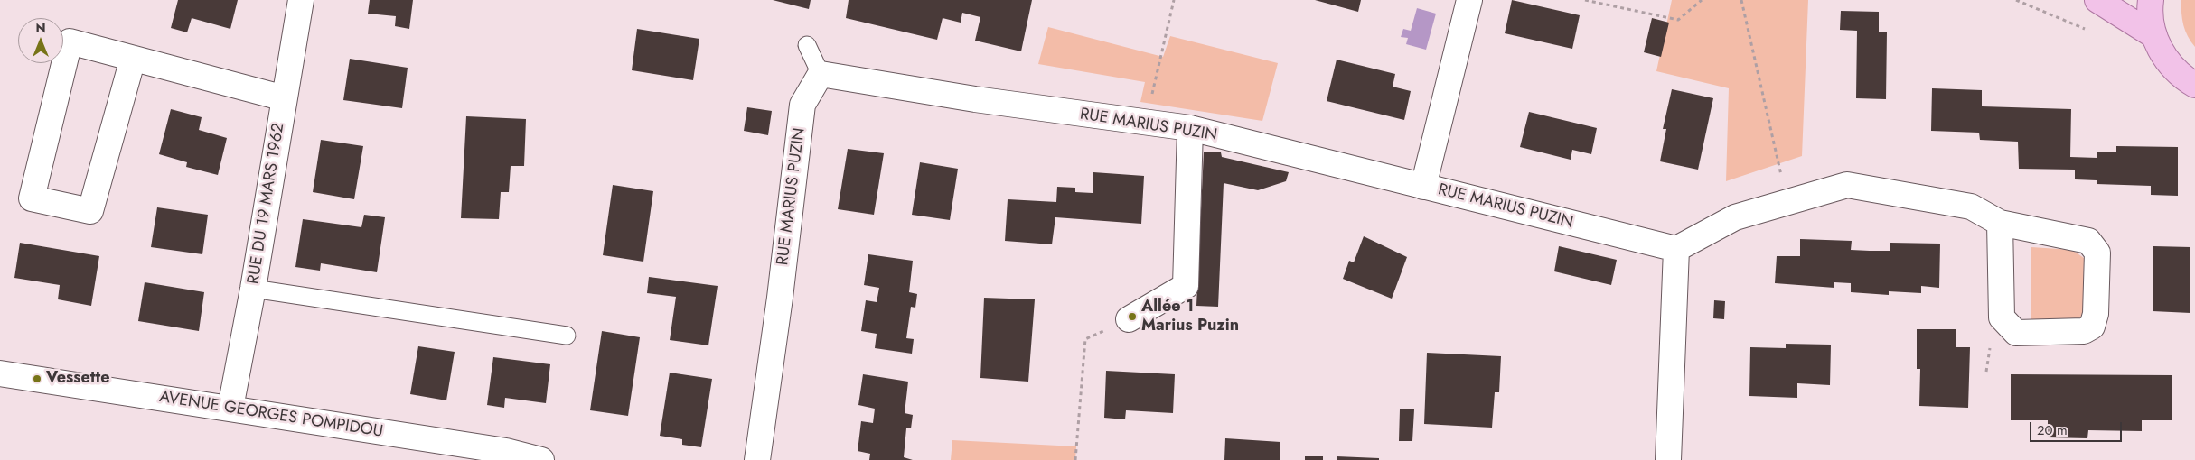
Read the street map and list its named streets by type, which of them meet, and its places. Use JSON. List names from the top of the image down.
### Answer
{
  "streets": {
    "street": ["RUE MARIUS PUZIN", "RUE DU 19 MARS 1962", "AVENUE GEORGES POMPIDOU"]
  },
  "crossings": [
    ["RUE DU 19 MARS 1962", "AVENUE GEORGES POMPIDOU"]
  ],
  "places": ["Allée 1 Marius Puzin", "Vessette"],
  "scale_bar": "20 m",
  "north": "top"
}
